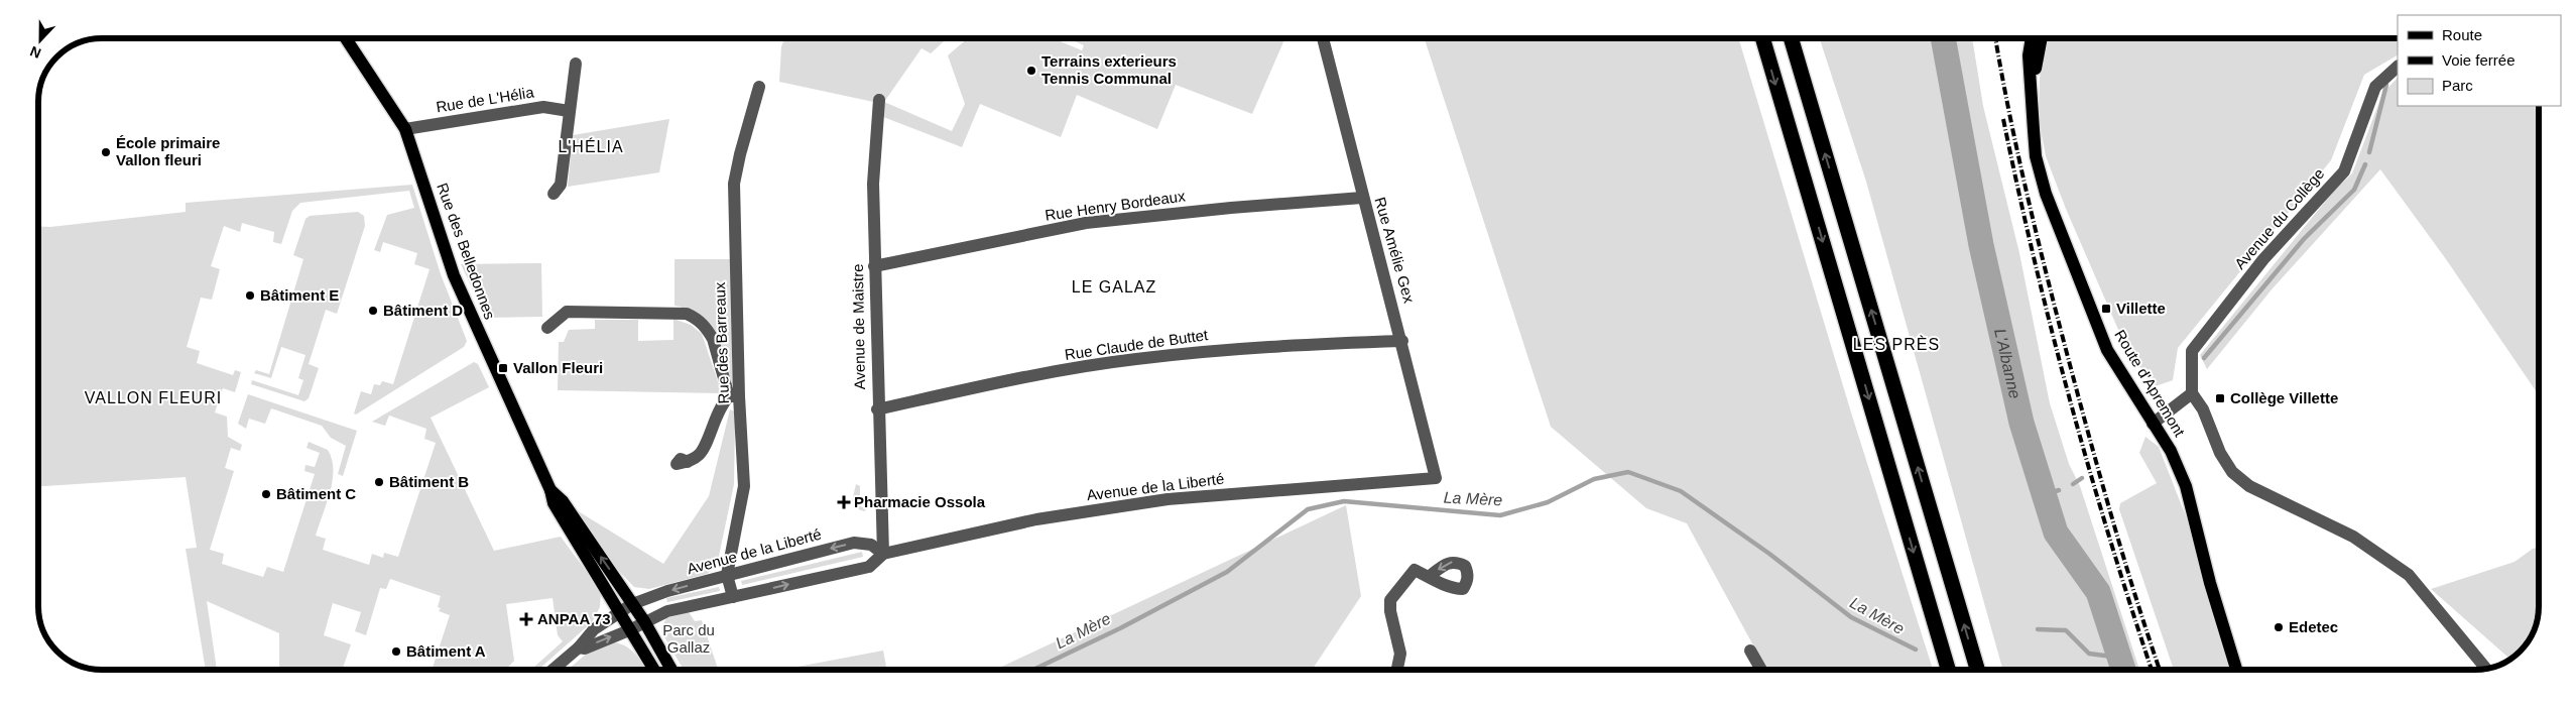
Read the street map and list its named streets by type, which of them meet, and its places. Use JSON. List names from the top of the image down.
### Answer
{
  "streets": {
    "main road": ["Rue des Belledonnes", "Route d'Apremont"],
    "street": [
      "Rue de L'Hélia",
      "Rue Henry Bordeaux",
      "Avenue du Collège",
      "Rue Amélie Gex",
      "Avenue de Maistre",
      "Rue des Barreaux",
      "Rue Claude de Buttet",
      "Avenue de la Liberté"
    ]
  },
  "crossings": [
    ["Rue de L'Hélia", "Rue des Belledonnes"],
    ["Rue Henry Bordeaux", "Rue Amélie Gex"],
    ["Rue Henry Bordeaux", "Avenue de Maistre"],
    ["Rue Amélie Gex", "Rue Claude de Buttet"],
    ["Rue Amélie Gex", "Avenue de la Liberté"],
    ["Rue des Belledonnes", "Avenue de la Liberté"],
    ["Avenue de Maistre", "Rue Claude de Buttet"],
    ["Avenue de Maistre", "Avenue de la Liberté"],
    ["Rue des Barreaux", "Avenue de la Liberté"]
  ],
  "districts": [
    "L'HÉLIA",
    "LE GALAZ",
    "LES PRÈS",
    "VALLON FLEURI"
  ],
  "water": ["L'Albanne", "La Mère"],
  "parks": ["Parc du Gallaz"],
  "places": {
    "other": [
      "Terrains exterieurs Tennis Communal",
      "École primaire Vallon fleuri",
      "Bâtiment E",
      "Bâtiment D",
      "Bâtiment B",
      "Bâtiment C",
      "Edetec",
      "Bâtiment A"
    ],
    "transit": ["Villette", "Vallon Fleuri", "Collège Villette"],
    "health": ["Pharmacie Ossola", "ANPAA 73"]
  },
  "legend": ["Route", "Voie ferrée", "Parc"],
  "north": "bottom"
}
